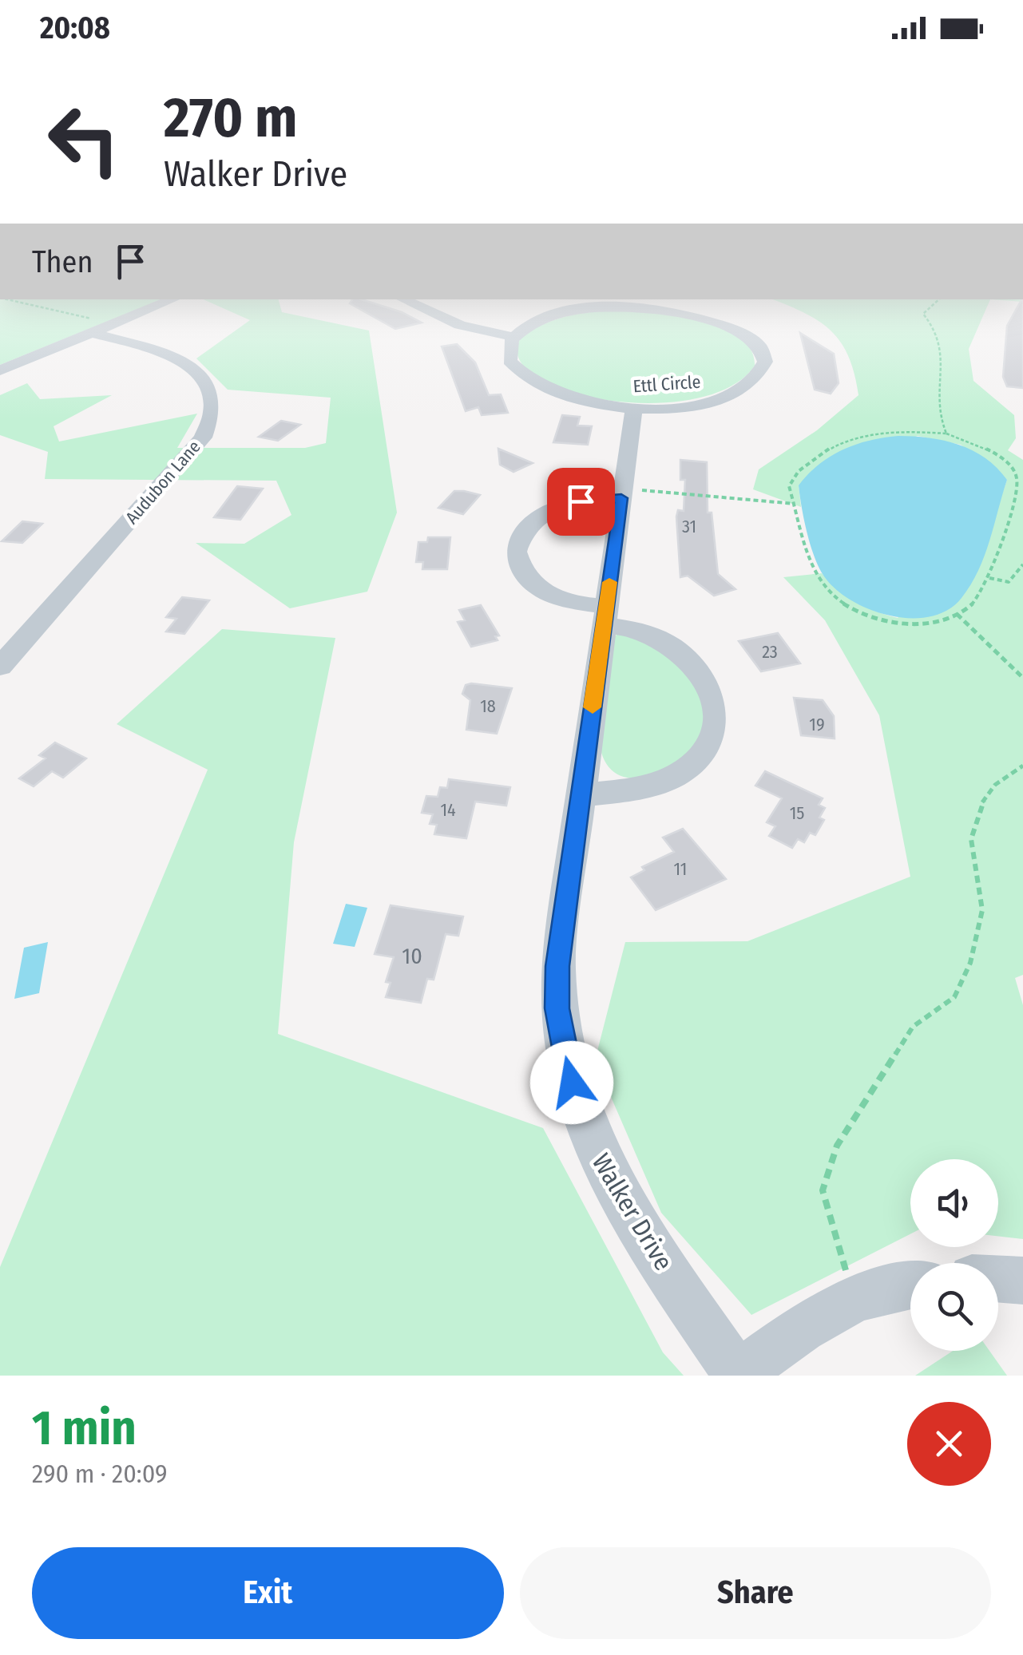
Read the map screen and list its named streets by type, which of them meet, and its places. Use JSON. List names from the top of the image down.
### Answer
{
  "streets": {
    "street": ["Ettl Circle", "Audubon Lane", "Walker Drive"]
  },
  "crossings": [
    ["Ettl Circle", "Walker Drive"]
  ],
  "house_numbers": [
    "31",
    "23",
    "18",
    "19",
    "14",
    "15",
    "11",
    "10"
  ],
  "page": {
    "status": "20:08",
    "turn": ["270 m", "Walker Drive"],
    "then": "Then",
    "heading": ["1 min", "290 m · 20:09"],
    "buttons": ["Exit", "Share"]
  }
}
